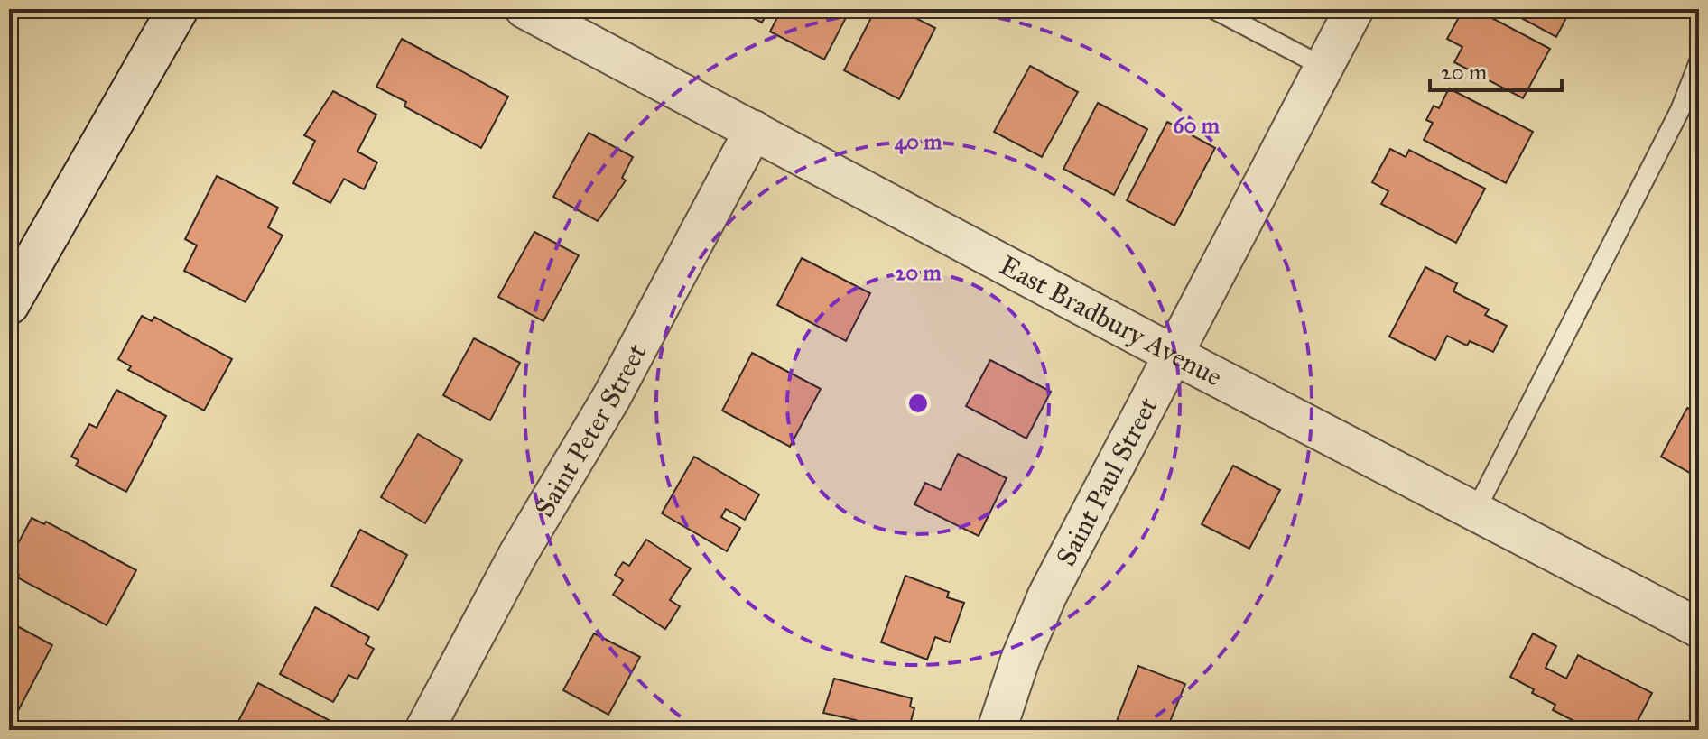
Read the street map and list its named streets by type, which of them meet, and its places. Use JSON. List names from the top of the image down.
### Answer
{
  "streets": {
    "street": ["East Bradbury Avenue", "Saint Peter Street", "Saint Paul Street"]
  },
  "crossings": [
    ["East Bradbury Avenue", "Saint Peter Street"],
    ["East Bradbury Avenue", "Saint Paul Street"]
  ],
  "scale_bar": "20 m",
  "rings": ["60 m", "40 m", "20 m"]
}
